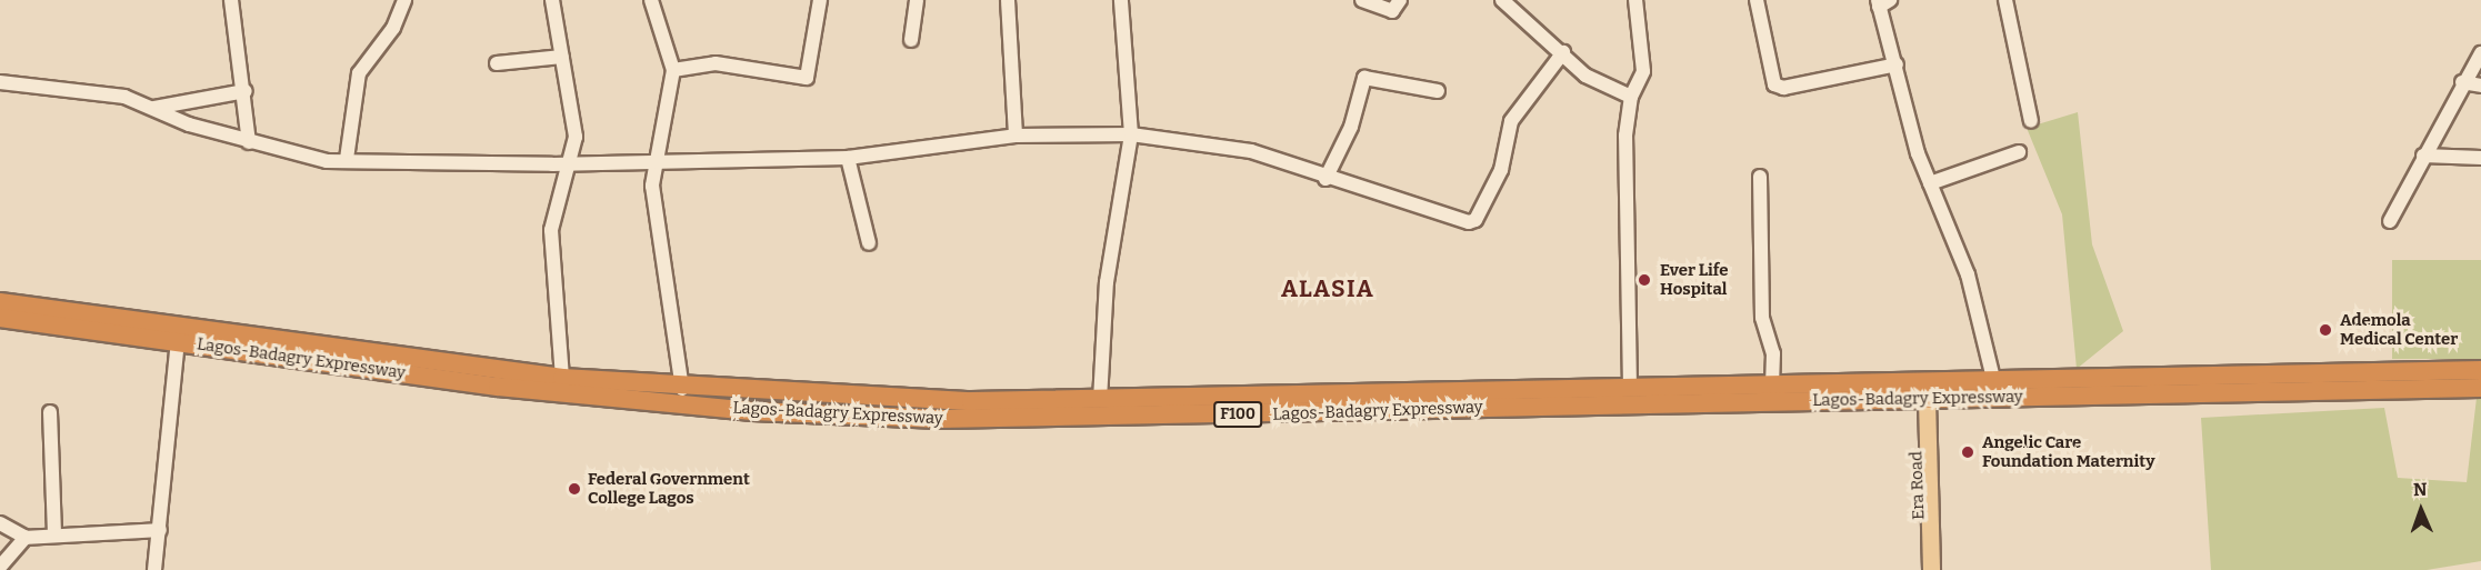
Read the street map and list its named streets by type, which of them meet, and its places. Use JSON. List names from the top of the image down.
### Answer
{
  "streets": {
    "highway": ["Lagos-Badagry Expressway", "F100"],
    "main road": ["Era Road"]
  },
  "crossings": [
    ["Lagos-Badagry Expressway", "Era Road"]
  ],
  "districts": ["ALASIA"],
  "places": [
    "Ever Life Hospital",
    "Ademola Medical Center",
    "Angelic Care Foundation Maternity",
    "Federal Government College Lagos"
  ],
  "north": "top"
}
